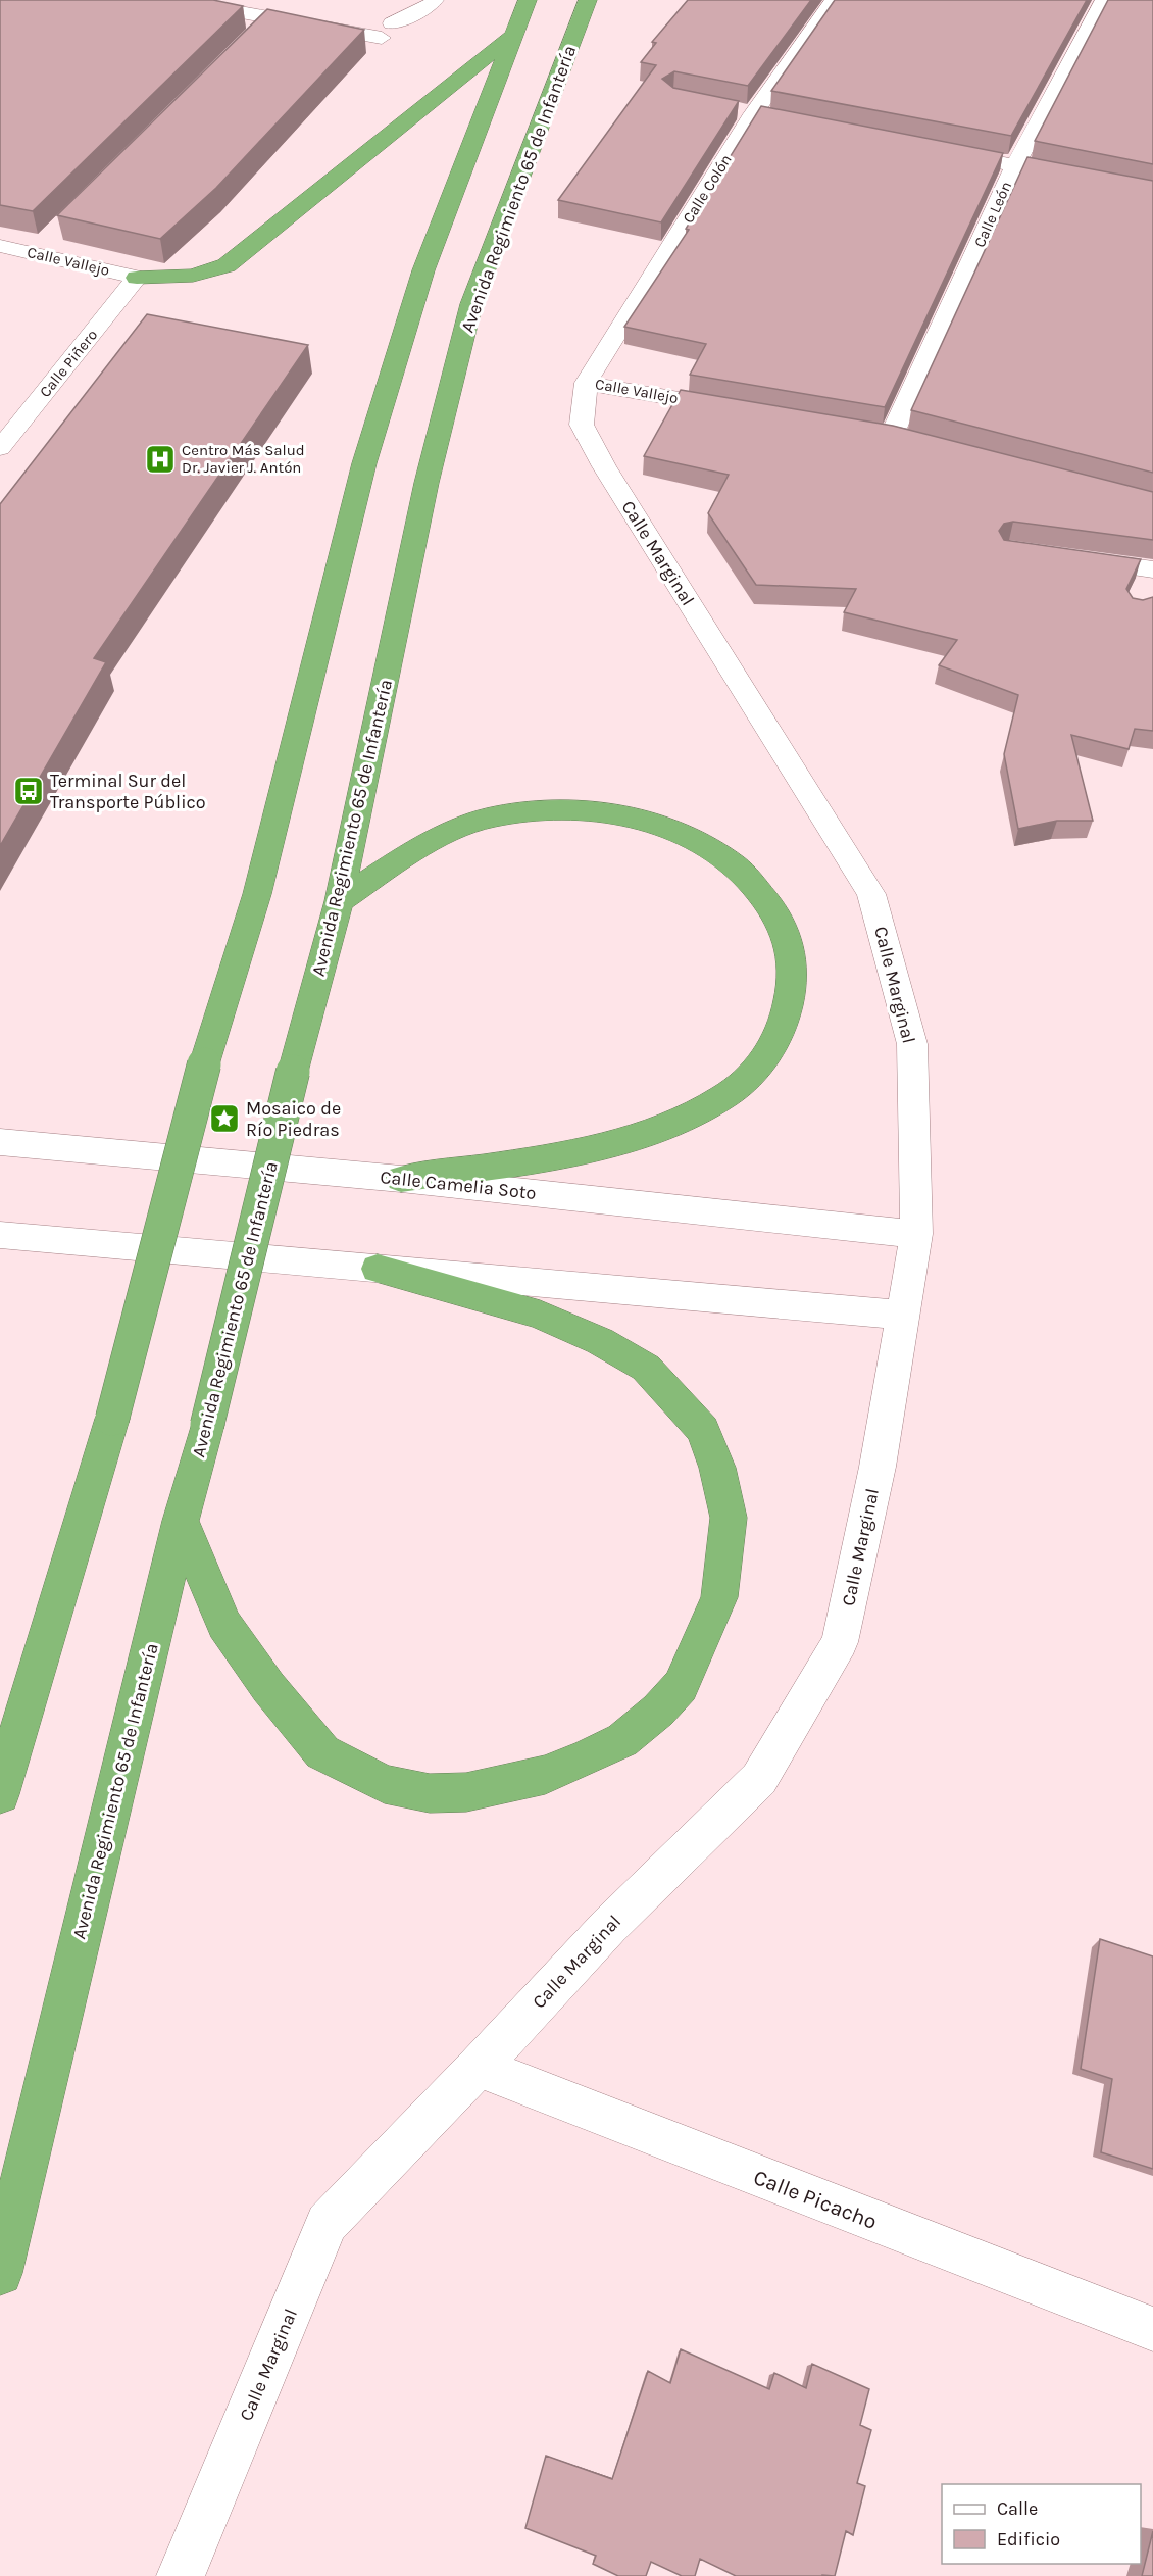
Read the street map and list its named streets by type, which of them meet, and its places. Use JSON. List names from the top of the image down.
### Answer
{
  "streets": {
    "highway": ["Avenida Regimiento 65 de Infantería"],
    "street": [
      "Calle Colón",
      "Calle León",
      "Calle Vallejo",
      "Calle Piñero",
      "Calle Marginal",
      "Calle Camelia Soto",
      "Calle Picacho"
    ]
  },
  "crossings": [
    ["Calle Colón", "Calle Vallejo"],
    ["Calle Colón", "Calle Marginal"],
    ["Calle Vallejo", "Calle Piñero"],
    ["Calle Vallejo", "Calle Marginal"],
    ["Calle Marginal", "Calle Camelia Soto"],
    ["Calle Marginal", "Calle Picacho"]
  ],
  "places": {
    "hospital": ["Centro Más Salud Dr. Javier J. Antón"],
    "bus stop": ["Terminal Sur del Transporte Público"],
    "place": ["Mosaico de Río Piedras"]
  },
  "legend": ["Calle", "Edificio"]
}
